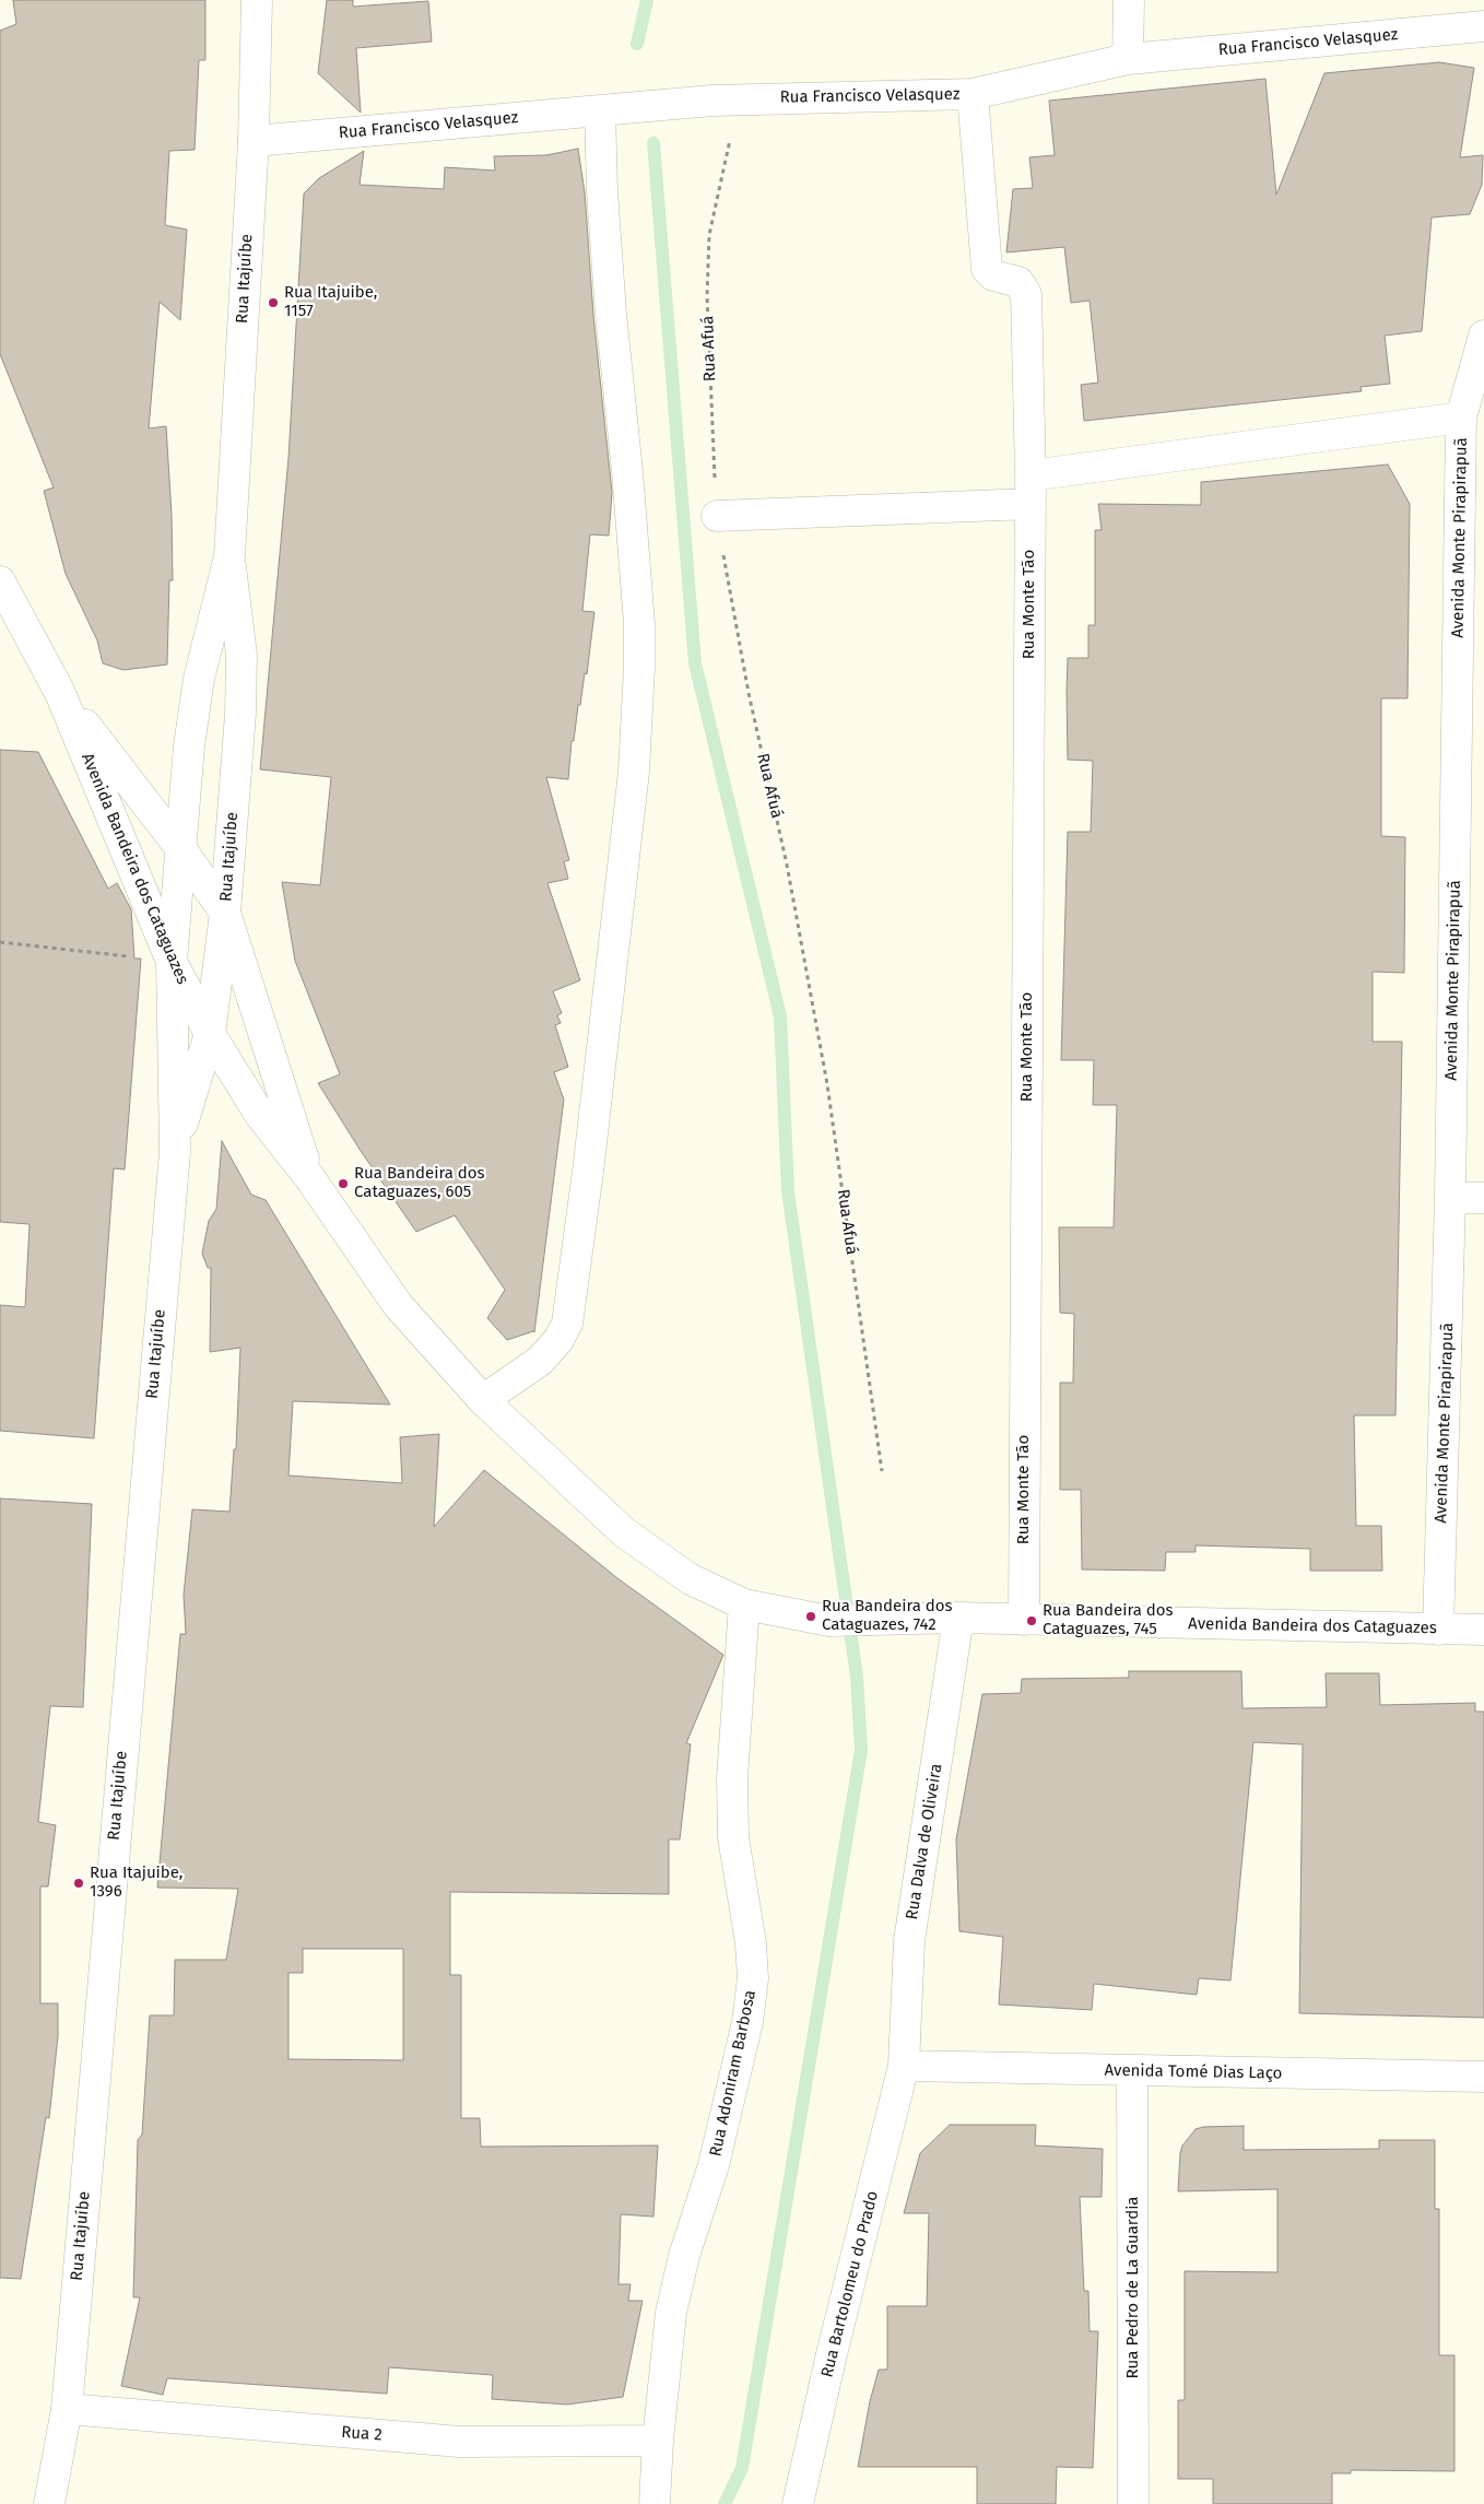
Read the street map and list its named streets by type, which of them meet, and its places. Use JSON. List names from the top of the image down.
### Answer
{
  "streets": {
    "street": [
      "Rua Francisco Velasquez",
      "Rua Itajuíbe",
      "Avenida Monte Pirapirapuã",
      "Rua Monte Tão",
      "Avenida Bandeira dos Cataguazes",
      "Rua Dalva de Oliveira",
      "Avenida Tomé Dias Laço",
      "Rua Adoniram Barbosa",
      "Rua Bartolomeu do Prado",
      "Rua Pedro de La Guardia",
      "Rua 2"
    ],
    "path": ["Rua Afuá"]
  },
  "crossings": [
    ["Rua Francisco Velasquez", "Rua Itajuíbe"],
    ["Rua Francisco Velasquez", "Rua Afuá"],
    ["Rua Francisco Velasquez", "Rua Monte Tão"],
    ["Rua Itajuíbe", "Avenida Bandeira dos Cataguazes"],
    ["Rua Itajuíbe", "Rua 2"],
    ["Avenida Monte Pirapirapuã", "Avenida Bandeira dos Cataguazes"],
    ["Rua Monte Tão", "Avenida Bandeira dos Cataguazes"],
    ["Avenida Bandeira dos Cataguazes", "Rua Dalva de Oliveira"],
    ["Avenida Bandeira dos Cataguazes", "Rua Adoniram Barbosa"],
    ["Rua Dalva de Oliveira", "Avenida Tomé Dias Laço"],
    ["Rua Dalva de Oliveira", "Rua Bartolomeu do Prado"],
    ["Avenida Tomé Dias Laço", "Rua Bartolomeu do Prado"],
    ["Avenida Tomé Dias Laço", "Rua Pedro de La Guardia"],
    ["Rua Adoniram Barbosa", "Rua 2"]
  ],
  "places": [
    "Rua Itajuibe, 1157",
    "Rua Bandeira dos Cataguazes, 605",
    "Rua Bandeira dos Cataguazes, 742",
    "Rua Bandeira dos Cataguazes, 745",
    "Rua Itajuibe, 1396"
  ]
}
